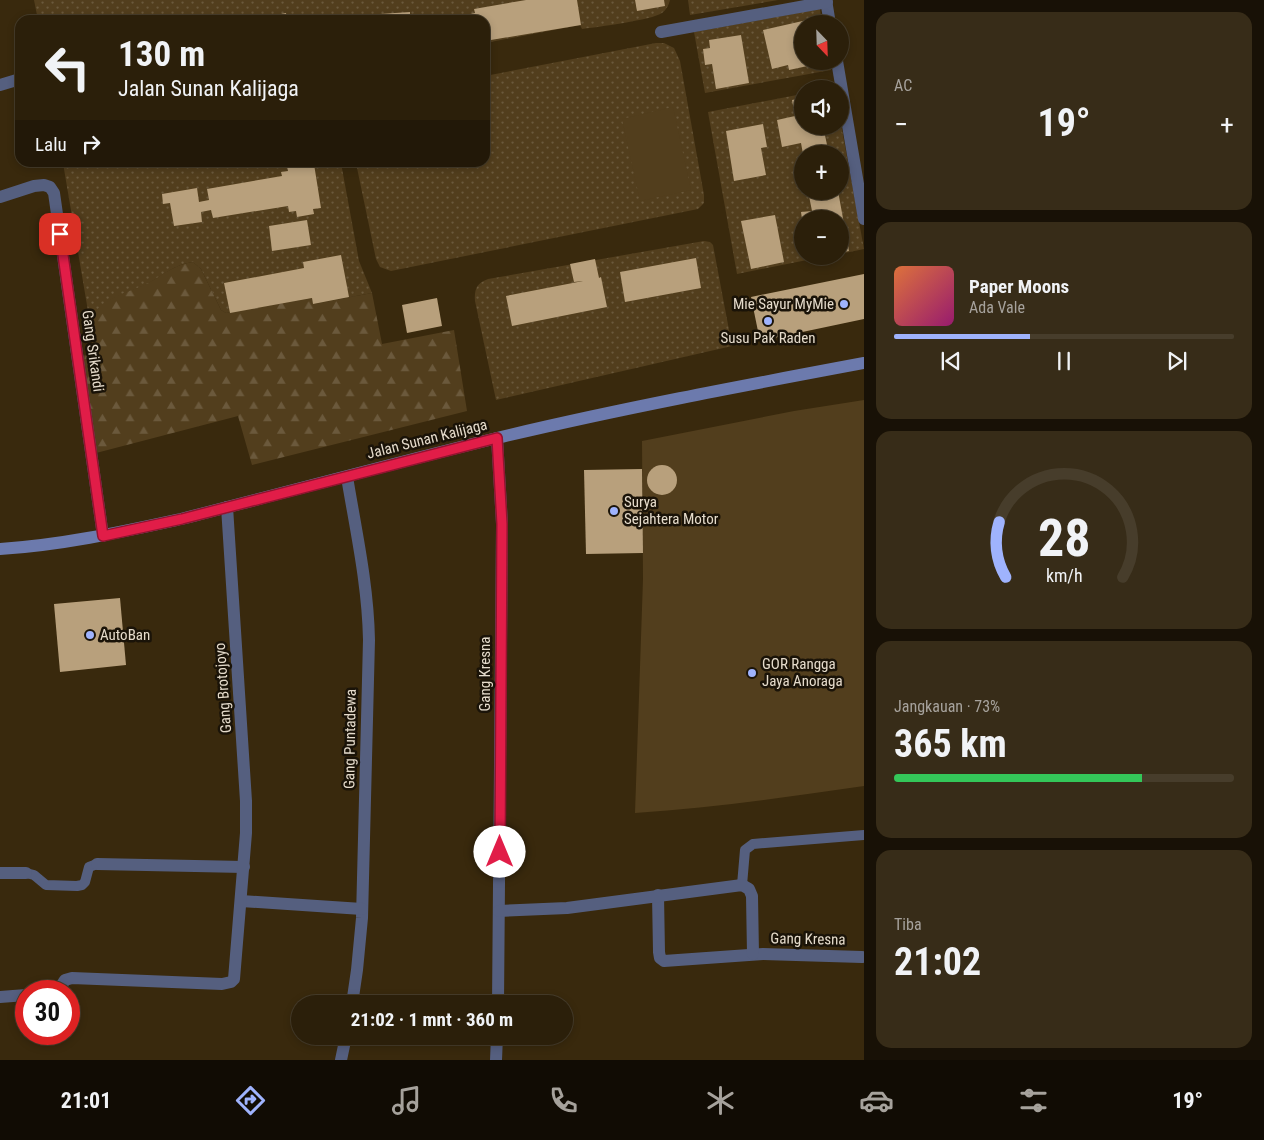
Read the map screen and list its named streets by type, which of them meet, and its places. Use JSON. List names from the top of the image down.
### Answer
{
  "streets": {
    "main road": ["Jalan Sunan Kalijaga"],
    "street": [
      "Gang Srikandi",
      "Gang Kresna",
      "Gang Brotojoyo",
      "Gang Puntadewa"
    ]
  },
  "crossings": [
    ["Gang Srikandi", "Jalan Sunan Kalijaga"],
    ["Jalan Sunan Kalijaga", "Gang Kresna"],
    ["Jalan Sunan Kalijaga", "Gang Brotojoyo"],
    ["Jalan Sunan Kalijaga", "Gang Puntadewa"]
  ],
  "places": [
    "Mie Sayur MyMie",
    "Susu Pak Raden",
    "Surya Sejahtera Motor",
    "AutoBan",
    "GOR Rangga Jaya Anoraga"
  ],
  "north": "bottom right",
  "page": {
    "tile": [
      "AC",
      ["Jangkauan · 73%", "365 km"],
      ["Tiba", "21:02"]
    ],
    "map_buttons": ["+", "−"],
    "turn": ["130 m", "Jalan Sunan Kalijaga"],
    "heat": ["−", "19°", "+"],
    "then": "Lalu",
    "song": ["Paper Moons", "Ada Vale"],
    "limit": "30",
    "trip": "21:02 · 1 mnt · 360 m",
    "tabs": ["21:01", "19°"],
    "gauge": ["28", "km/h"]
  }
}
